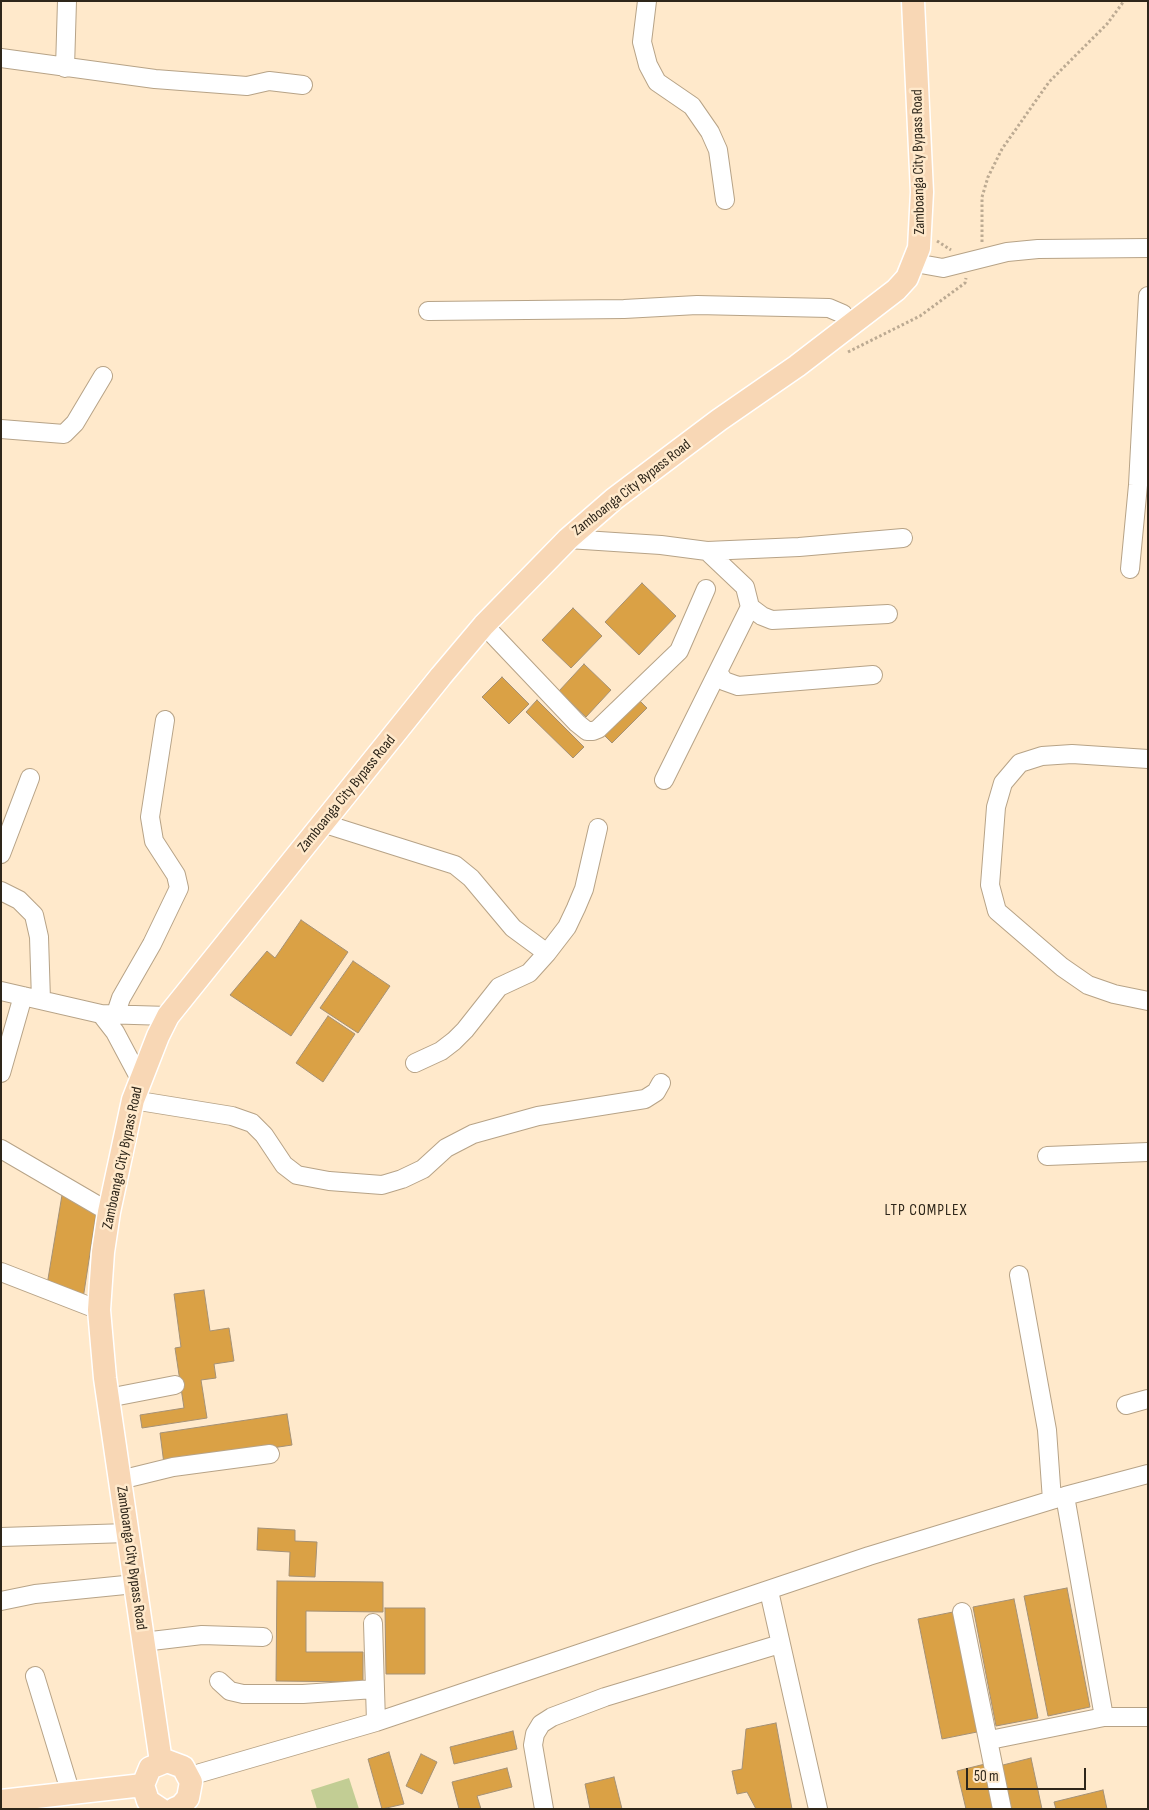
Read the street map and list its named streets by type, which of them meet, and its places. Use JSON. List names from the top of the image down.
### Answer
{
  "streets": {
    "main road": ["Zamboanga City Bypass Road"]
  },
  "districts": ["LTP COMPLEX"],
  "scale_bar": "50 m"
}
